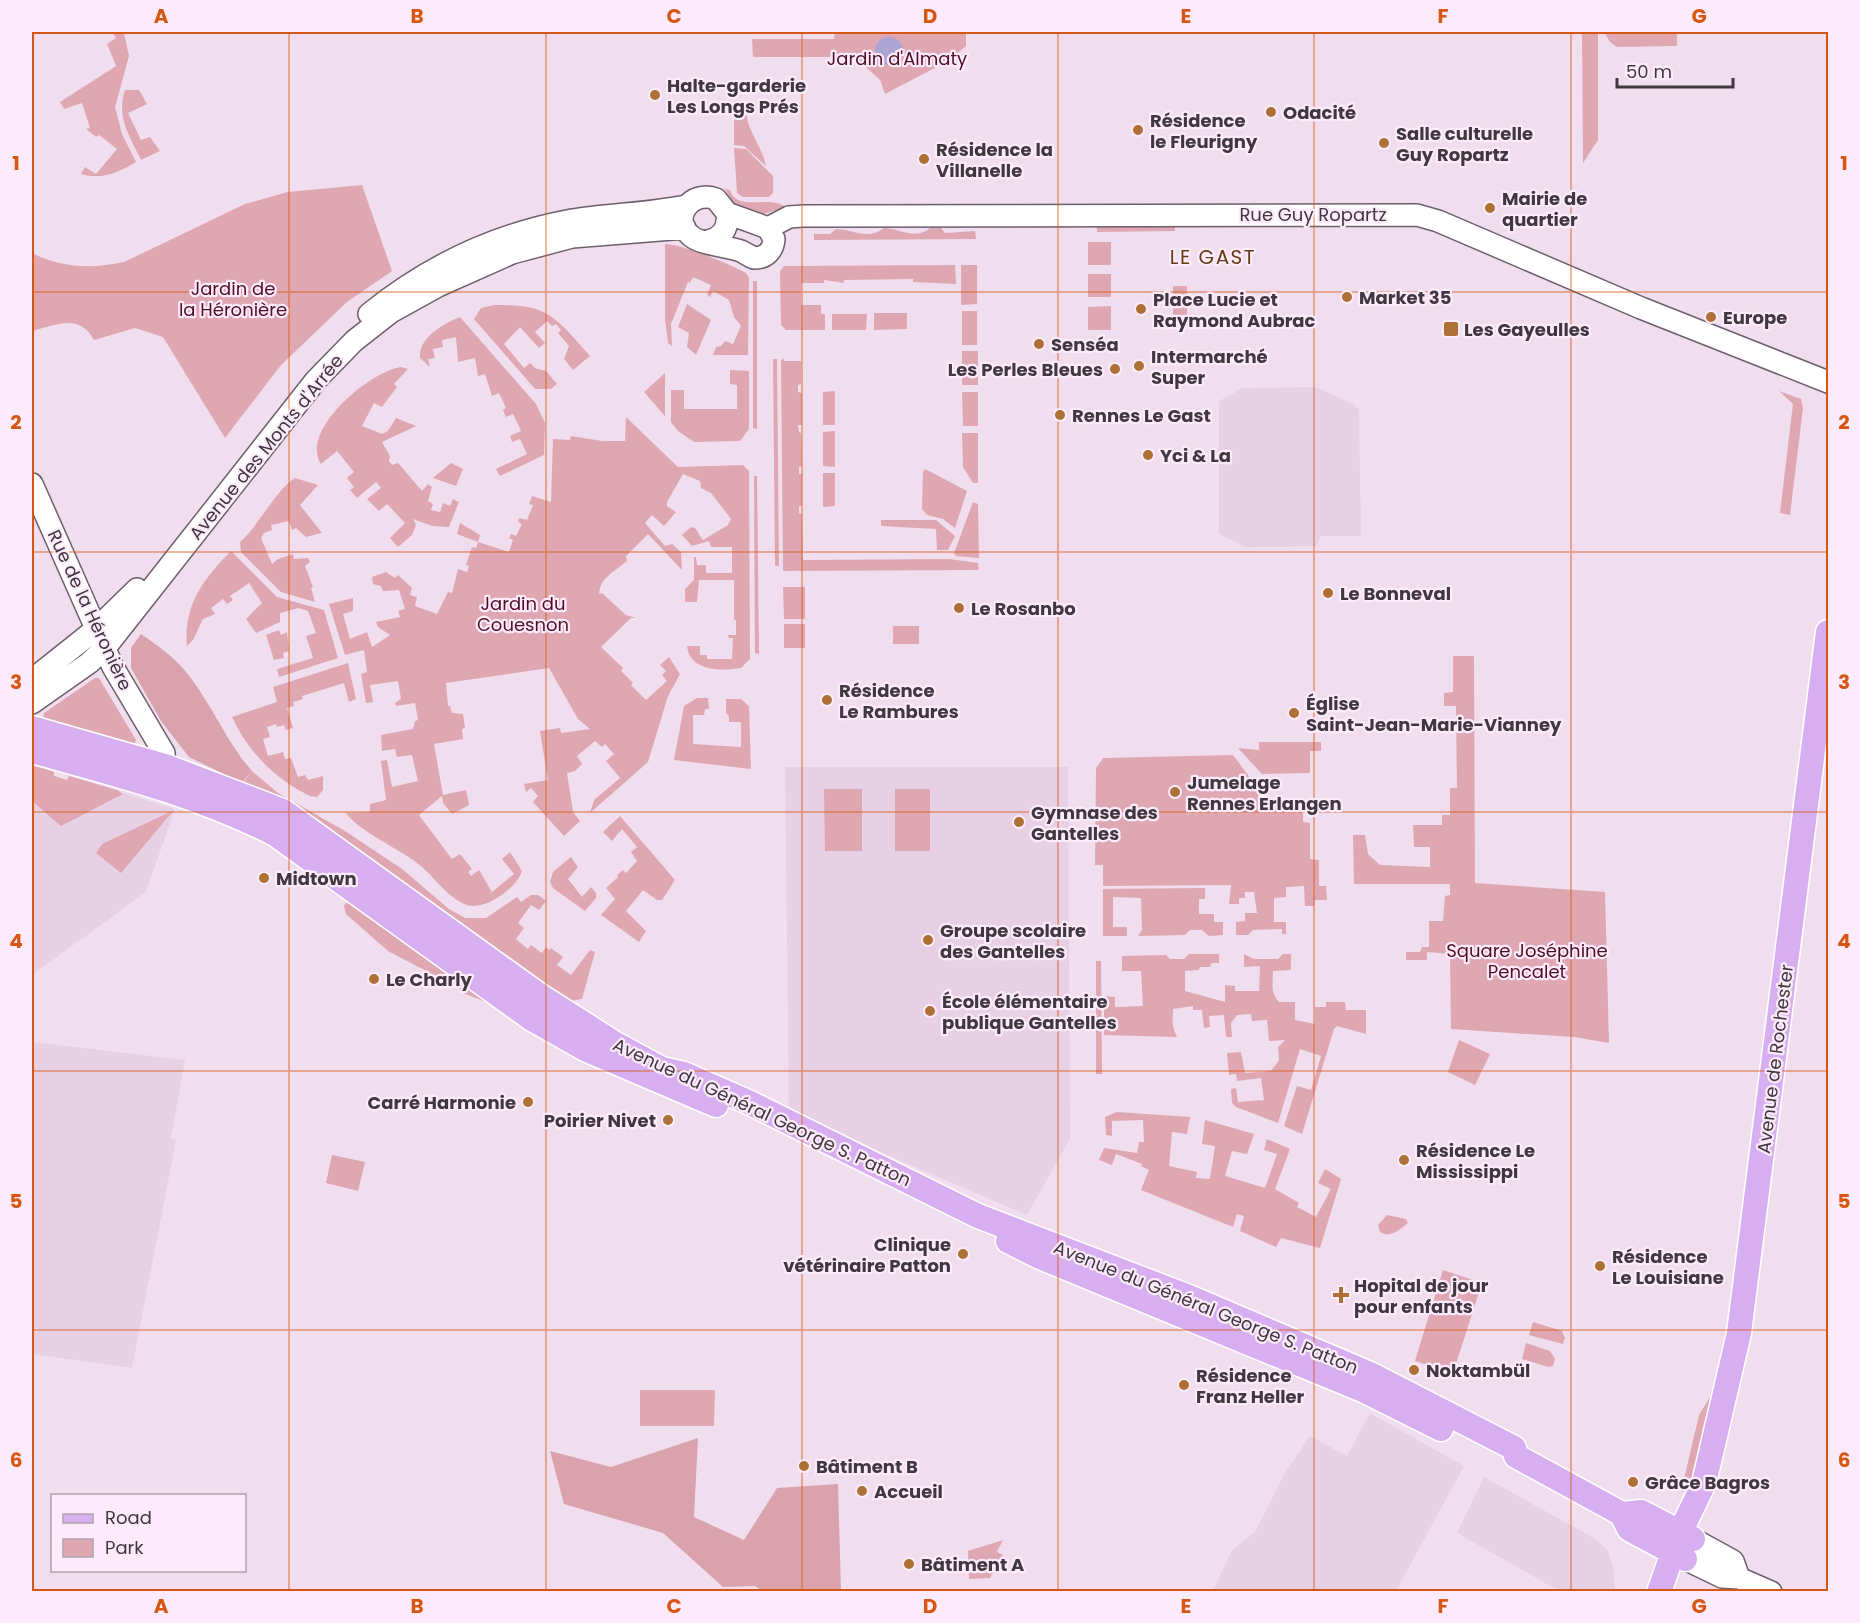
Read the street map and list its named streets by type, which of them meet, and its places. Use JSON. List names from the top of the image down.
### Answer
{
  "streets": {
    "main road": ["Avenue de Rochester", "Avenue du Général George S. Patton"],
    "street": ["Rue Guy Ropartz", "Avenue des Monts d'Arrée", "Rue de la Héronière"]
  },
  "crossings": [
    ["Avenue des Monts d'Arrée", "Rue de la Héronière"],
    ["Rue de la Héronière", "Avenue du Général George S. Patton"],
    ["Avenue de Rochester", "Avenue du Général George S. Patton"]
  ],
  "districts": ["LE GAST"],
  "parks": [
    "Jardin d'Almaty",
    "Jardin de la Héronière",
    "Jardin du Couesnon",
    "Square Joséphine Pencalet"
  ],
  "places": {
    "other": [
      "Halte-garderie Les Longs Prés",
      "Odacité",
      "Résidence le Fleurigny",
      "Salle culturelle Guy Ropartz",
      "Résidence la Villanelle",
      "Mairie de quartier",
      "Market 35",
      "Place Lucie et Raymond Aubrac",
      "Europe",
      "Senséa",
      "Intermarché Super",
      "Les Perles Bleues",
      "Rennes Le Gast",
      "Yci & La",
      "Le Bonneval",
      "Le Rosanbo",
      "Résidence Le Rambures",
      "Église Saint-Jean-Marie-Vianney",
      "Jumelage Rennes Erlangen",
      "Gymnase des Gantelles",
      "Midtown",
      "Groupe scolaire des Gantelles",
      "Le Charly",
      "École élémentaire publique Gantelles",
      "Carré Harmonie",
      "Poirier Nivet",
      "Résidence Le Mississippi",
      "Clinique vétérinaire Patton",
      "Résidence Le Louisiane",
      "Noktambül",
      "Résidence Franz Heller",
      "Bâtiment B",
      "Grâce Bagros",
      "Accueil",
      "Bâtiment A"
    ],
    "transit": ["Les Gayeulles"],
    "health": ["Hopital de jour pour enfants"]
  },
  "legend": ["Road", "Park"],
  "scale_bar": "50 m",
  "grid": {
    "columns": [
      "A",
      "B",
      "C",
      "D",
      "E",
      "F",
      "G"
    ],
    "rows": [
      "1",
      "2",
      "3",
      "4",
      "5",
      "6"
    ]
  }
}
